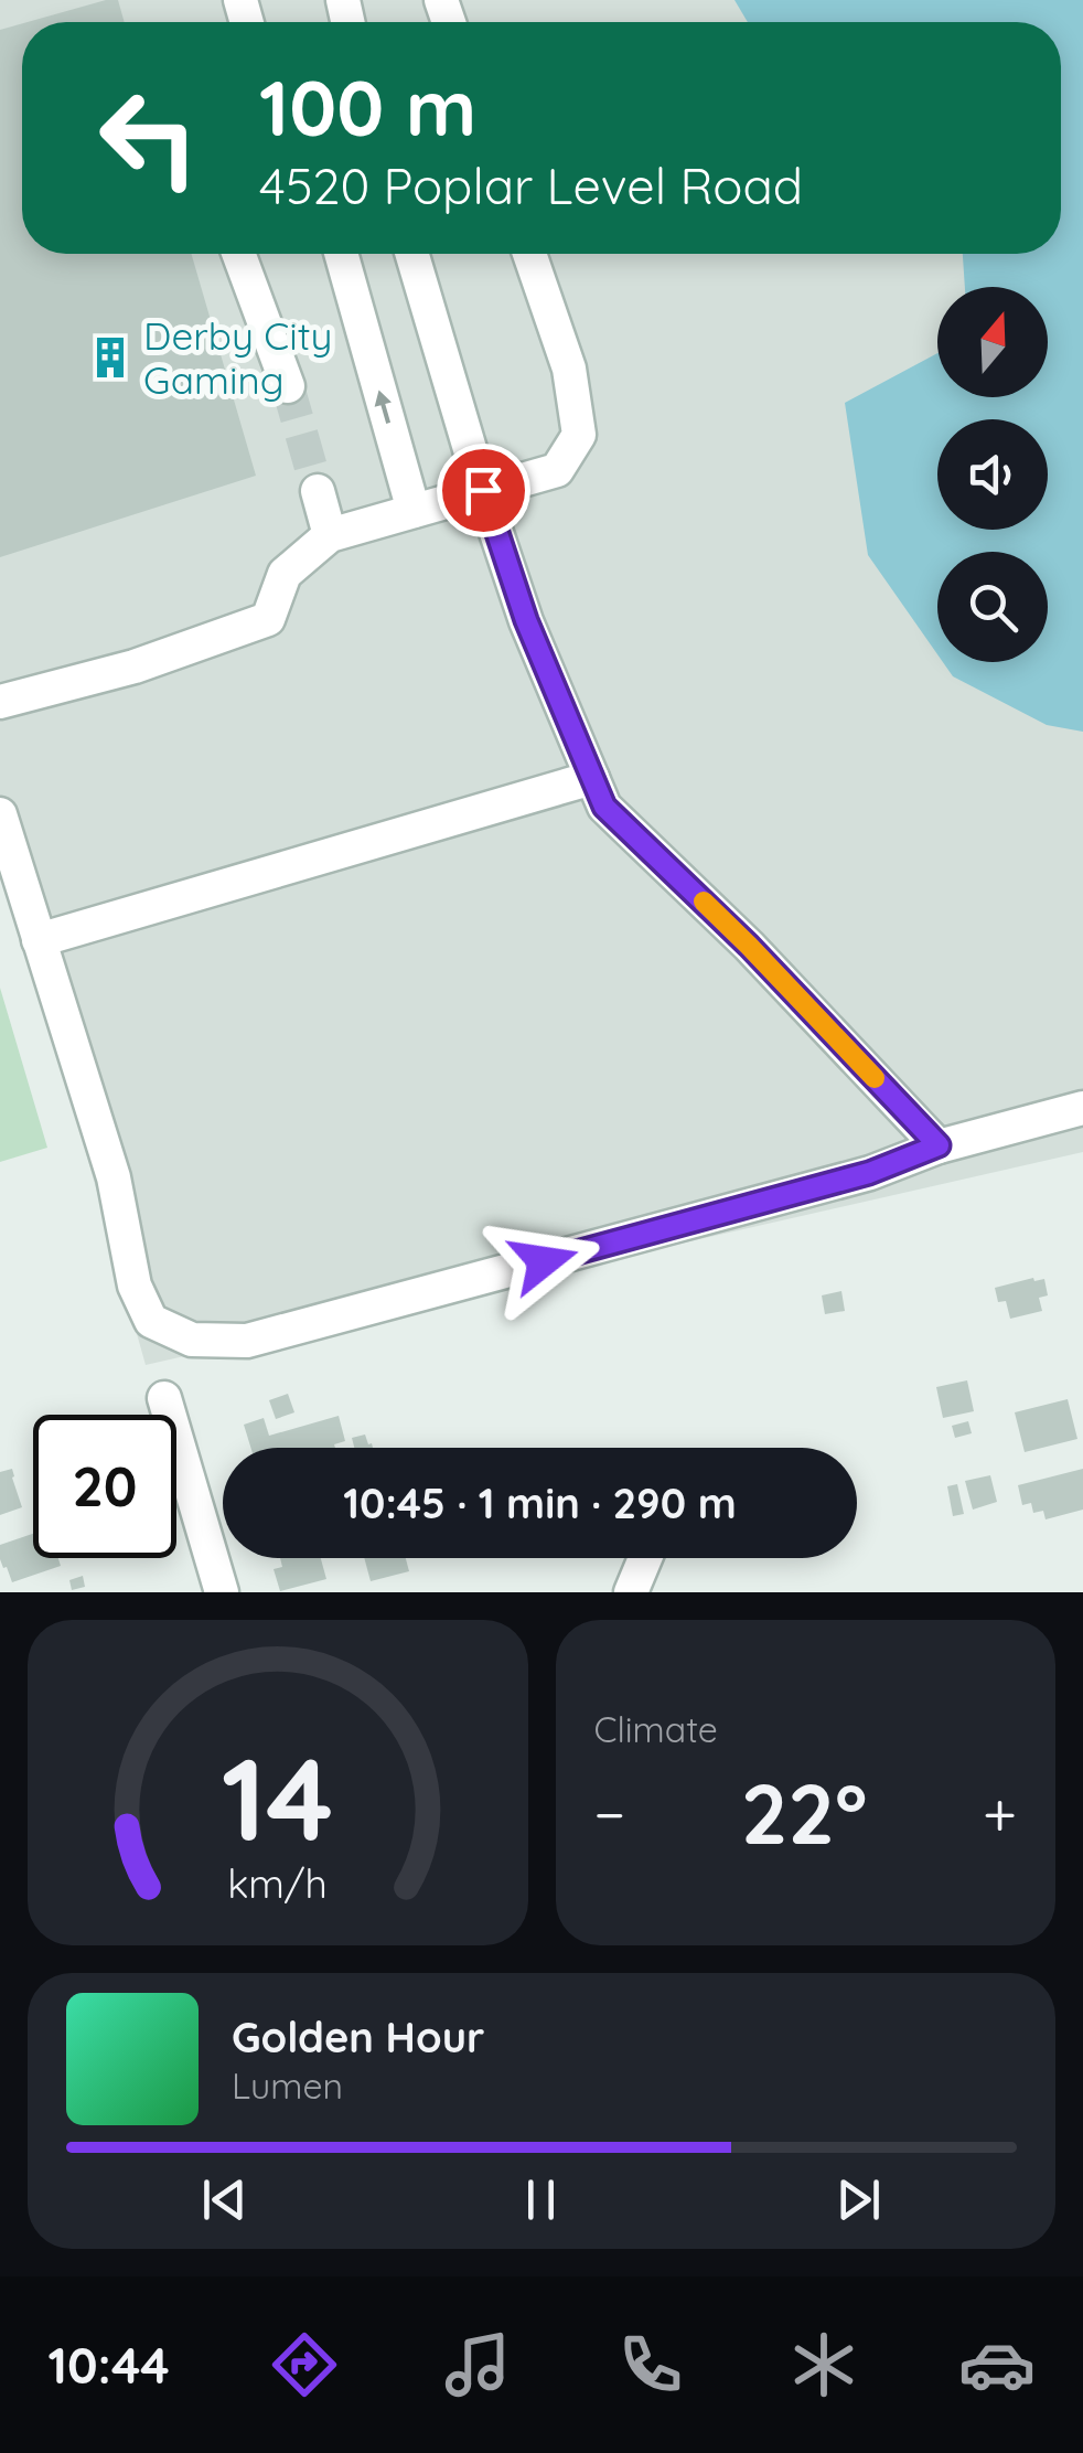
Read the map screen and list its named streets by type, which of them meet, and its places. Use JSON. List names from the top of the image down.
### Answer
{
  "places": {
    "building": ["Derby City Gaming"]
  },
  "north": "top",
  "page": {
    "turn": ["100 m", "4520 Poplar Level Road"],
    "limit": "20",
    "trip": "10:45 · 1 min · 290 m",
    "tile": "Climate",
    "heat": ["−", "22°", "+"],
    "song": ["Golden Hour", "Lumen"],
    "tabs": "10:44",
    "gauge": ["14", "km/h"]
  }
}
